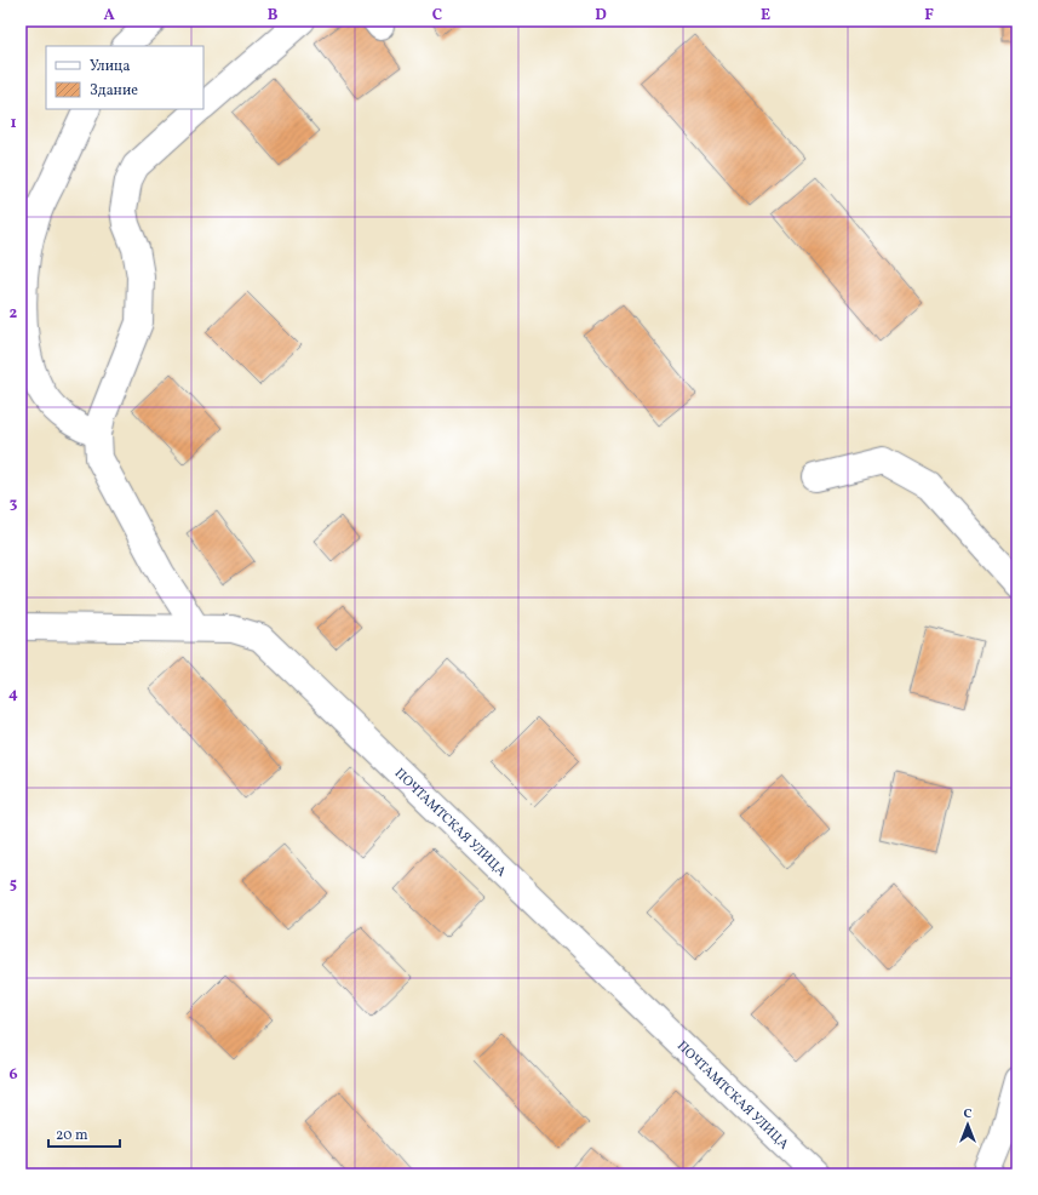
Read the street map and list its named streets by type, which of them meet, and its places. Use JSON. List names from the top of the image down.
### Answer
{
  "streets": {
    "street": ["ПОЧТАМТСКАЯ УЛИЦА"]
  },
  "legend": ["Улица", "Здание"],
  "scale_bar": "20 m",
  "north": "top",
  "grid": {
    "columns": [
      "A",
      "B",
      "C",
      "D",
      "E",
      "F"
    ],
    "rows": [
      "1",
      "2",
      "3",
      "4",
      "5",
      "6"
    ]
  }
}
